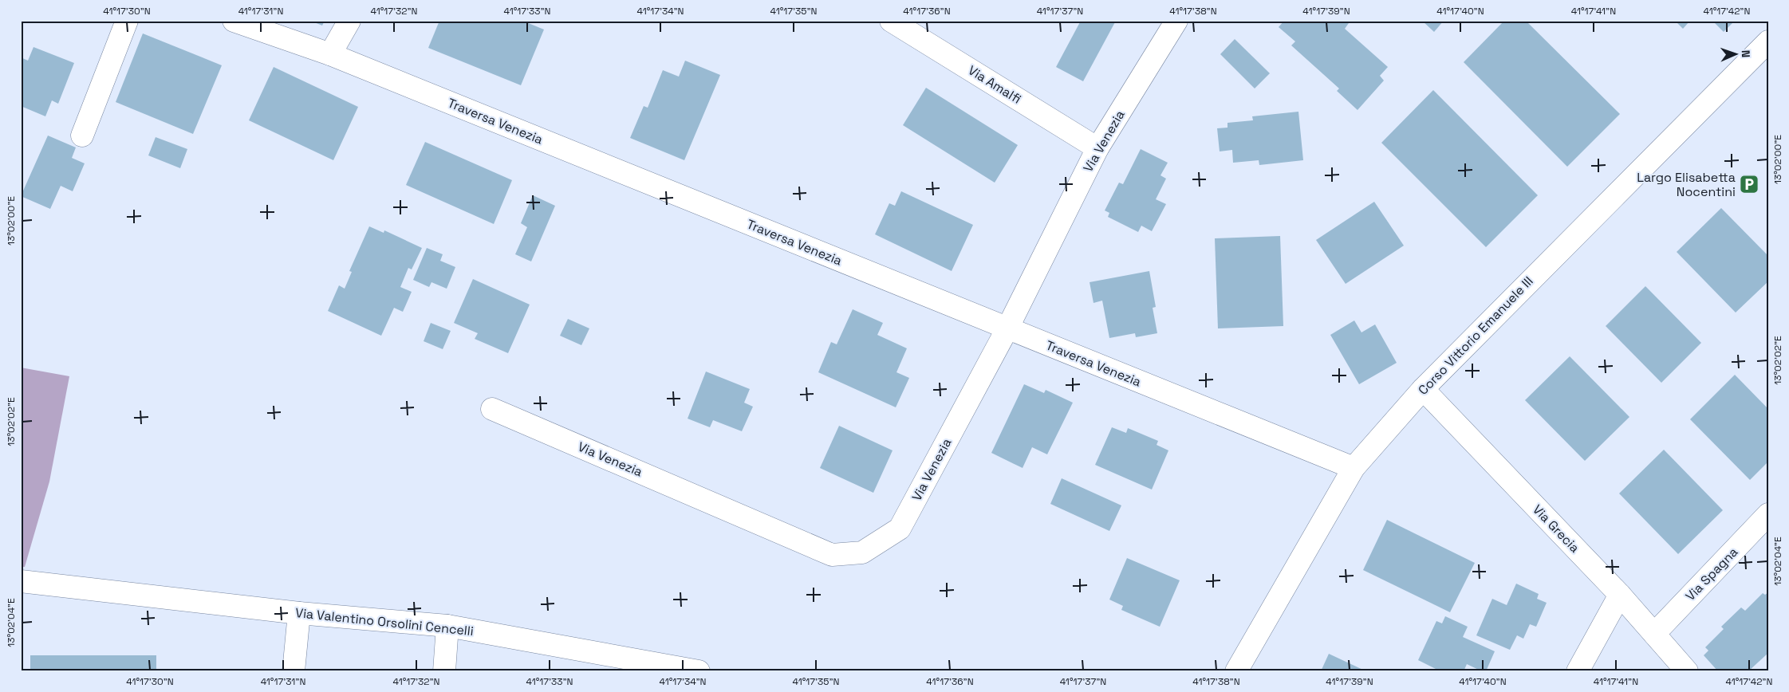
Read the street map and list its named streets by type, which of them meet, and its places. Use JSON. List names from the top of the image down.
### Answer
{
  "streets": {
    "street": [
      "Via Amalfi",
      "Traversa Venezia",
      "Via Venezia",
      "Corso Vittorio Emanuele III",
      "Via Grecia",
      "Via Spagna",
      "Via Valentino Orsolini Cencelli"
    ]
  },
  "crossings": [
    ["Via Amalfi", "Via Venezia"],
    ["Traversa Venezia", "Via Venezia"],
    ["Traversa Venezia", "Corso Vittorio Emanuele III"],
    ["Corso Vittorio Emanuele III", "Via Grecia"],
    ["Via Grecia", "Via Spagna"]
  ],
  "places": {
    "parking": ["Largo Elisabetta Nocentini"]
  },
  "north": "right",
  "coordinates": [
    "41°17'30\"N",
    "41°17'31\"N",
    "41°17'32\"N",
    "41°17'33\"N",
    "41°17'34\"N",
    "41°17'35\"N",
    "41°17'36\"N",
    "41°17'37\"N",
    "41°17'38\"N",
    "41°17'39\"N",
    "41°17'40\"N",
    "41°17'41\"N",
    "41°17'42\"N",
    "13°02'00\"E",
    "13°02'02\"E",
    "13°02'04\"E"
  ]
}
